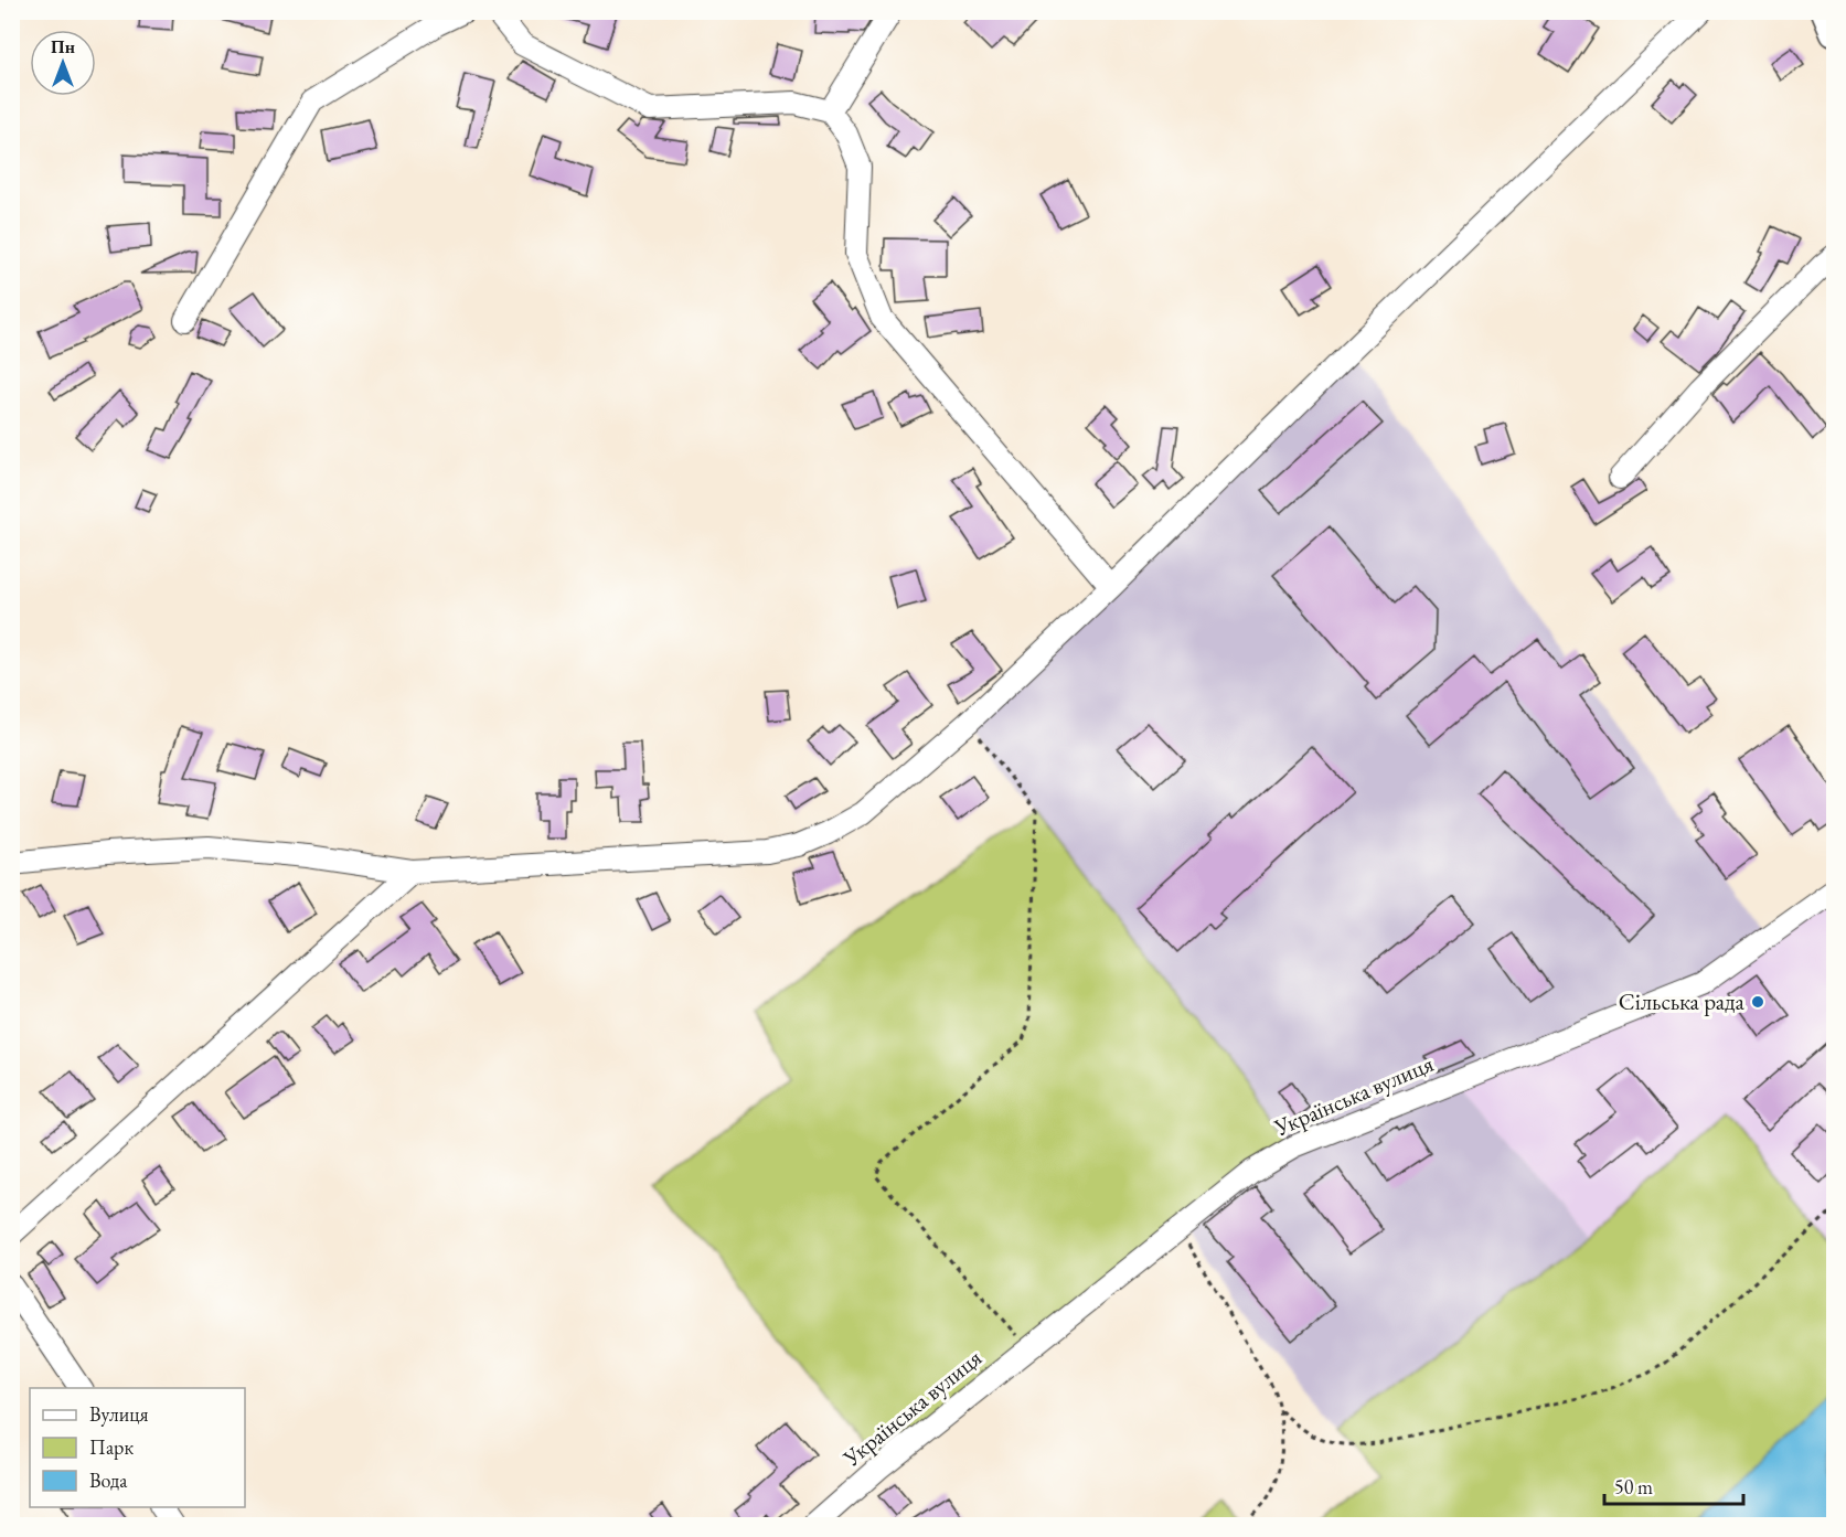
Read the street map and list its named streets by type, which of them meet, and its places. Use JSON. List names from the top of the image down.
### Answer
{
  "streets": {
    "street": ["Українська вулиця"]
  },
  "places": ["Сільська рада"],
  "legend": ["Вулиця", "Парк", "Вода"],
  "scale_bar": "50 m",
  "north": "top"
}
